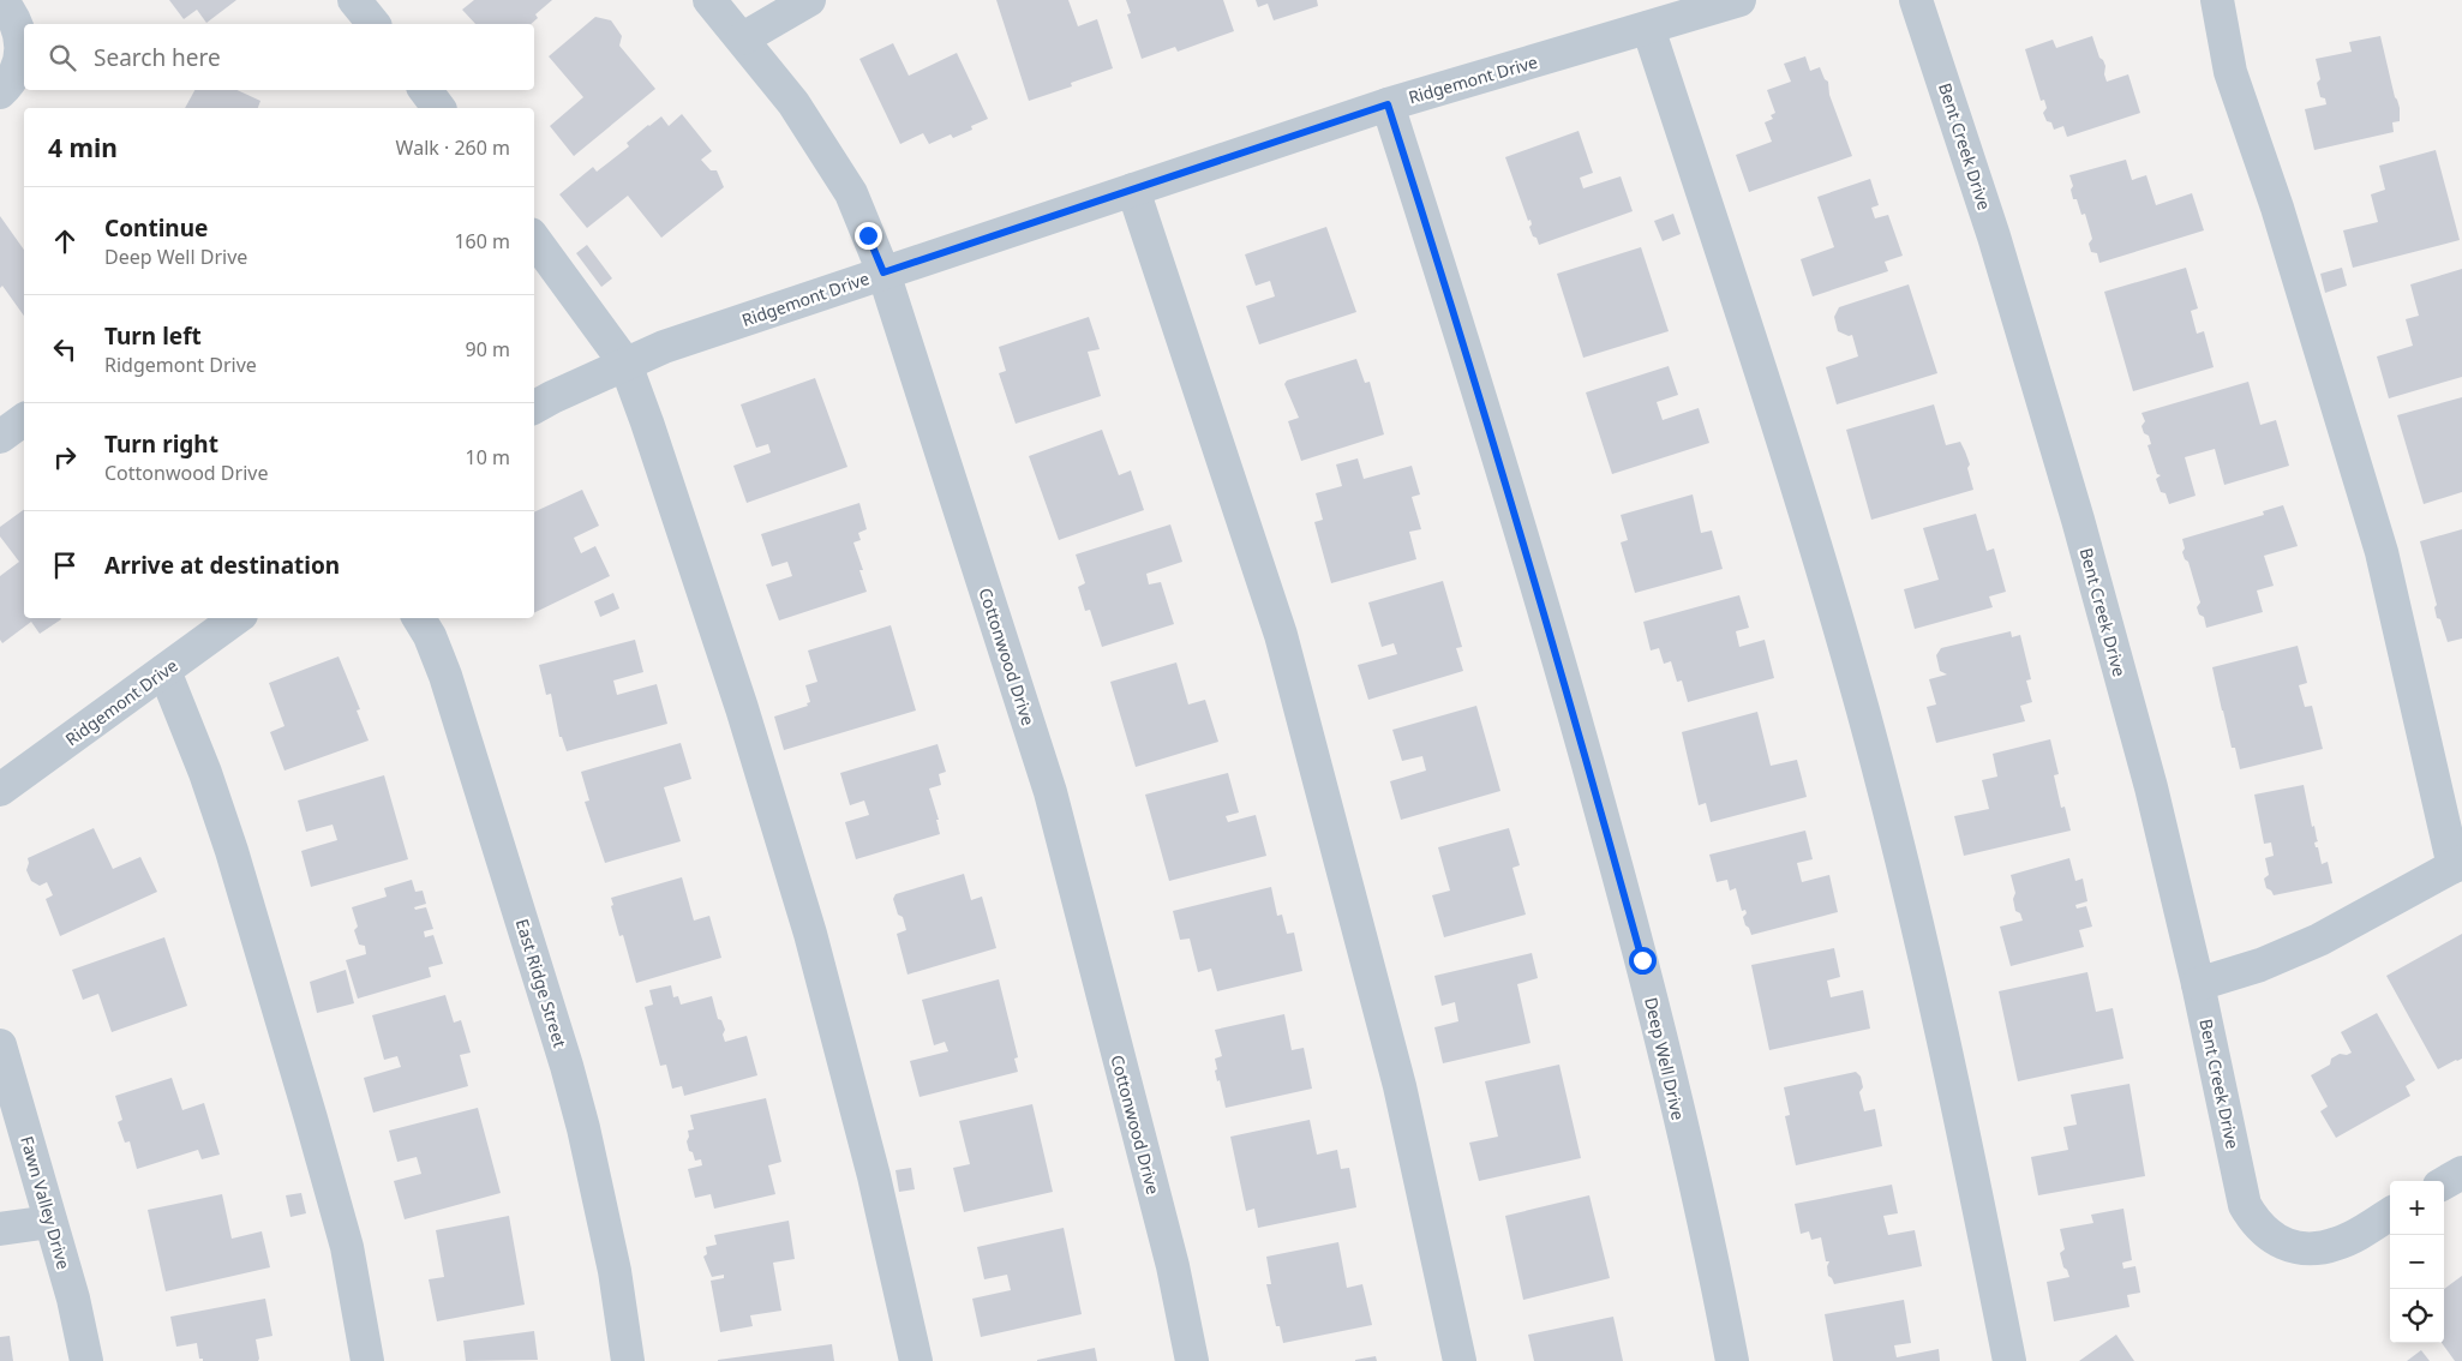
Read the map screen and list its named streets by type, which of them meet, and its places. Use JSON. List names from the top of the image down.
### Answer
{
  "streets": {
    "street": [
      "Ridgemont Drive",
      "Bent Creek Drive",
      "Cottonwood Drive",
      "East Ridge Street",
      "Deep Well Drive",
      "Fawn Valley Drive"
    ]
  },
  "crossings": [
    ["Ridgemont Drive", "Cottonwood Drive"],
    ["Ridgemont Drive", "Deep Well Drive"]
  ],
  "page": {
    "search": "Search here",
    "heading": ["4 min", "Walk · 260 m"],
    "list": [
      ["Continue", "Deep Well Drive", "160 m"],
      ["Turn left", "Ridgemont Drive", "90 m"],
      ["Turn right", "Cottonwood Drive", "10 m"],
      "Arrive at destination"
    ],
    "map_buttons": ["+", "−"]
  }
}
